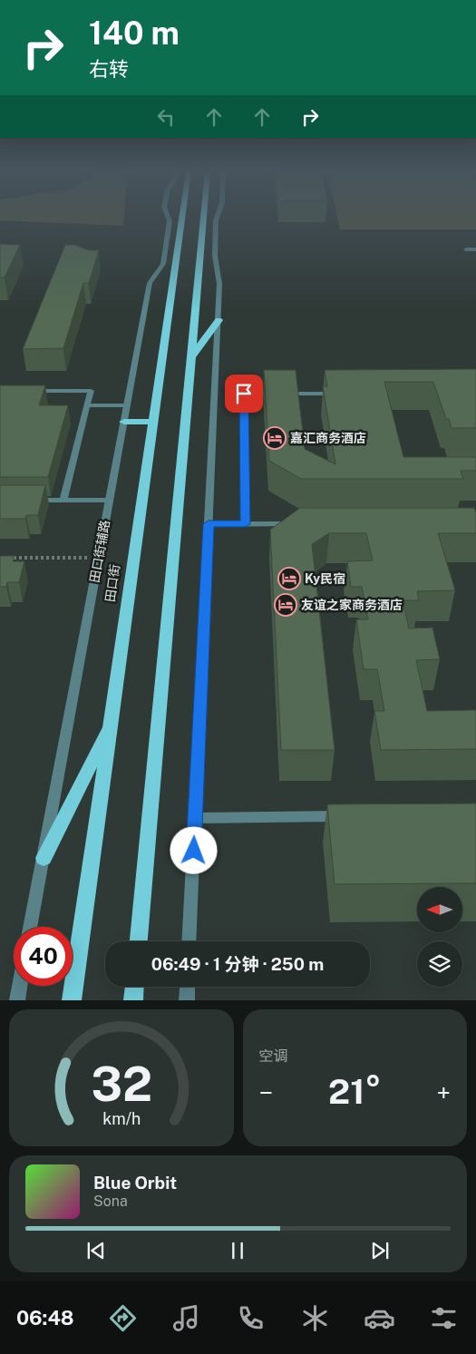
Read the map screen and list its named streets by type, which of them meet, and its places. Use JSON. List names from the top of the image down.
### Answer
{
  "streets": {
    "main road": ["田口街"],
    "street": ["田口街辅路"]
  },
  "places": {
    "hotel": ["嘉汇商务酒店", "Ky民宿", "友谊之家商务酒店"]
  },
  "north": "left",
  "page": {
    "turn": ["140 m", "右转"],
    "limit": "40",
    "trip": "06:49 · 1 分钟 · 250 m",
    "tile": "空调",
    "heat": ["−", "21°", "+"],
    "song": ["Blue Orbit", "Sona"],
    "tabs": "06:48",
    "gauge": ["32", "km/h"]
  }
}
